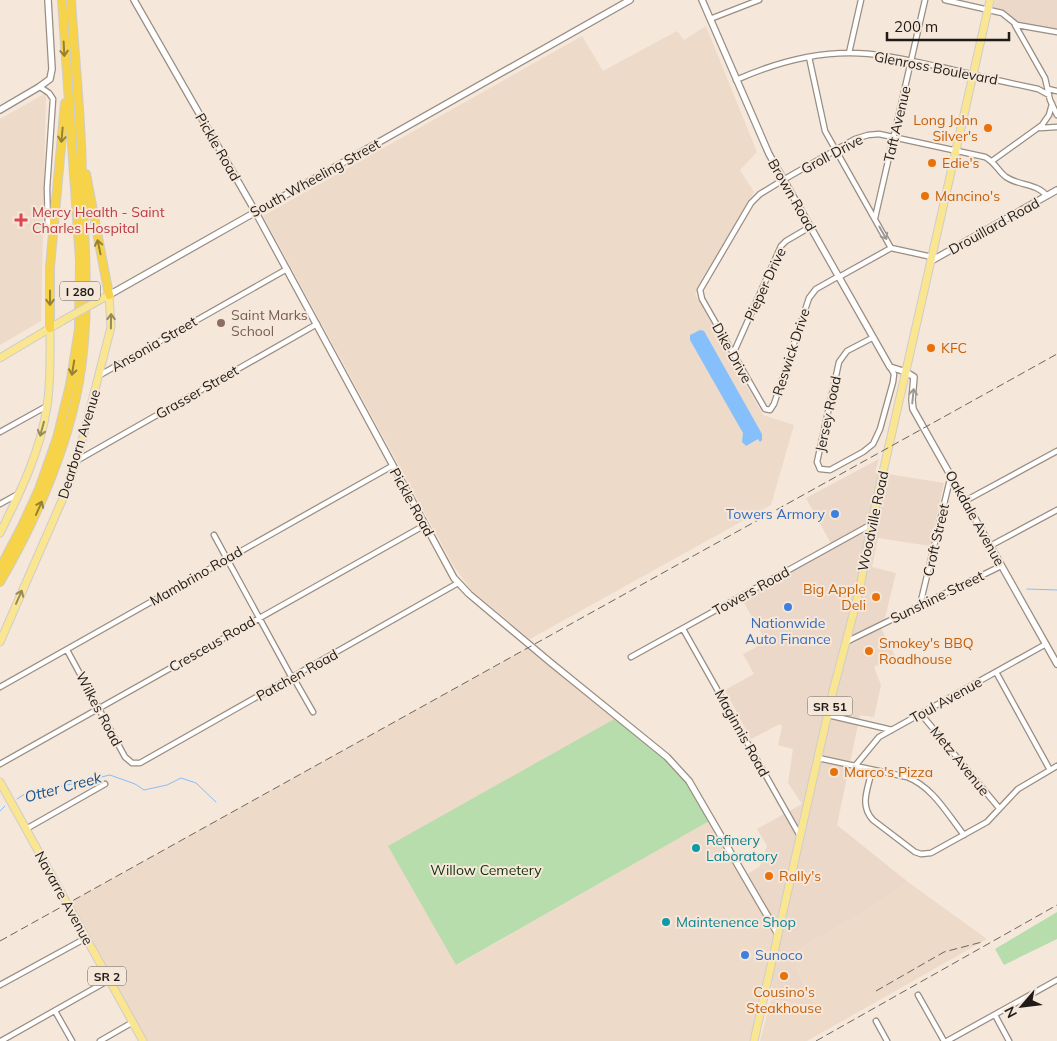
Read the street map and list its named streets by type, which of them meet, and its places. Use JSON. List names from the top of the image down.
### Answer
{
  "streets": {
    "highway": ["I 280"],
    "main road": [
      "South Wheeling Street",
      "Dearborn Avenue",
      "Woodville Road",
      "SR 51",
      "Navarre Avenue",
      "SR 2"
    ],
    "street": [
      "Glenross Boulevard",
      "Taft Avenue",
      "Pickle Road",
      "Groll Drive",
      "Brown Road",
      "Drouillard Road",
      "Pieper Drive",
      "Ansonia Street",
      "Reswick Drive",
      "Dike Drive",
      "Grasser Street",
      "Jersey Road",
      "Oakdale Avenue",
      "Croft Street",
      "Mambrino Road",
      "Towers Road",
      "Sunshine Street",
      "Cresceus Road",
      "Patchen Road",
      "Toul Avenue",
      "Wilkes Road",
      "Maginnis Road",
      "Metz Avenue"
    ]
  },
  "crossings": [
    ["Glenross Boulevard", "Taft Avenue"],
    ["Glenross Boulevard", "Brown Road"],
    ["Glenross Boulevard", "Woodville Road"],
    ["Taft Avenue", "Groll Drive"],
    ["Pickle Road", "South Wheeling Street"],
    ["Pickle Road", "Ansonia Street"],
    ["Pickle Road", "Grasser Street"],
    ["Pickle Road", "Woodville Road"],
    ["Pickle Road", "Mambrino Road"],
    ["Pickle Road", "Cresceus Road"],
    ["Pickle Road", "Patchen Road"],
    ["Groll Drive", "Brown Road"],
    ["Groll Drive", "Drouillard Road"],
    ["Groll Drive", "Dike Drive"],
    ["Groll Drive", "Woodville Road"],
    ["South Wheeling Street", "Dearborn Avenue"],
    ["Brown Road", "Pieper Drive"],
    ["Brown Road", "Reswick Drive"],
    ["Brown Road", "Jersey Road"],
    ["Drouillard Road", "Woodville Road"],
    ["Pieper Drive", "Dike Drive"],
    ["Ansonia Street", "Dearborn Avenue"],
    ["Reswick Drive", "Dike Drive"],
    ["Grasser Street", "Dearborn Avenue"],
    ["Oakdale Avenue", "Woodville Road"],
    ["Oakdale Avenue", "Croft Street"],
    ["Oakdale Avenue", "Sunshine Street"],
    ["Oakdale Avenue", "Toul Avenue"],
    ["Woodville Road", "Towers Road"],
    ["Woodville Road", "Sunshine Street"],
    ["Woodville Road", "Maginnis Road"],
    ["Croft Street", "Sunshine Street"],
    ["Mambrino Road", "Wilkes Road"],
    ["Towers Road", "Maginnis Road"],
    ["Cresceus Road", "Wilkes Road"],
    ["Patchen Road", "Wilkes Road"],
    ["Toul Avenue", "Metz Avenue"]
  ],
  "water": ["Otter Creek"],
  "parks": ["Willow Cemetery"],
  "places": {
    "other": [
      "Long John Silver's",
      "Edie's",
      "Mancino's",
      "Saint Marks School",
      "KFC",
      "Towers Armory",
      "Big Apple Deli",
      "Nationwide Auto Finance",
      "Smokey's BBQ Roadhouse",
      "Marco's Pizza",
      "Refinery Laboratory",
      "Rally's",
      "Maintenence Shop",
      "Sunoco",
      "Cousino's Steakhouse"
    ],
    "health": ["Mercy Health - Saint Charles Hospital"]
  },
  "scale_bar": "200 m",
  "north": "bottom left"
}
